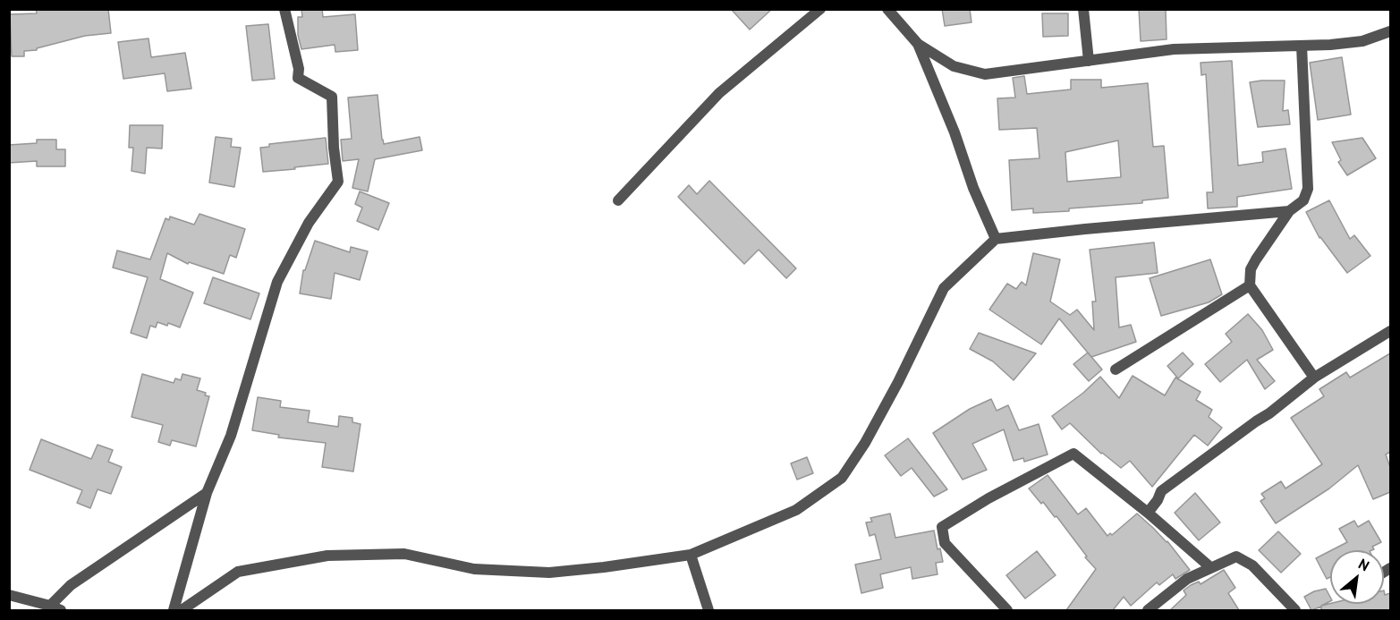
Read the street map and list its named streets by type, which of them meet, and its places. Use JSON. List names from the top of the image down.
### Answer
{
  "north": "top right"
}
